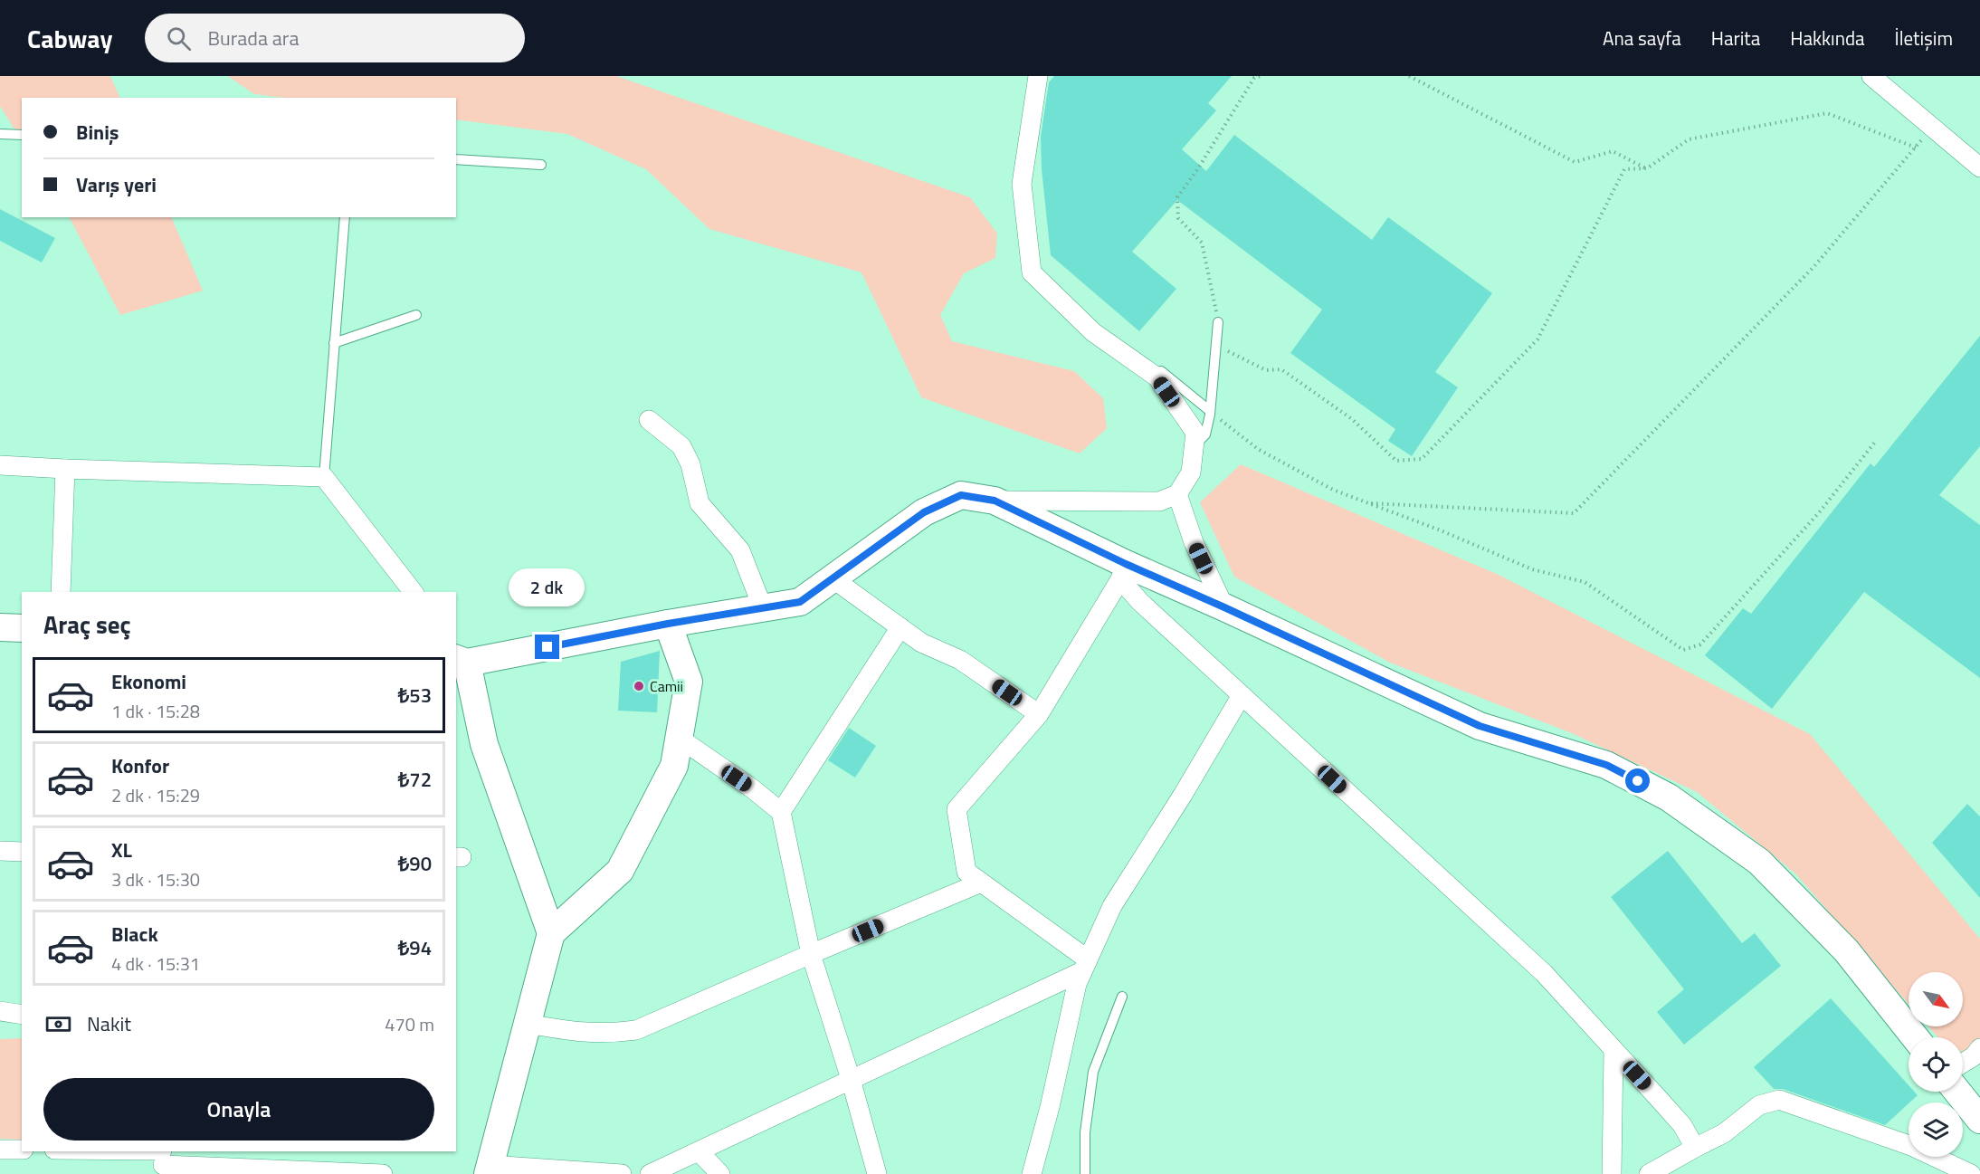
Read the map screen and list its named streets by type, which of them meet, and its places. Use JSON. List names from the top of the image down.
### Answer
{
  "places": ["Camii"],
  "north": "bottom right",
  "page": {
    "header": "Cabway",
    "search": "Burada ara",
    "nav": [
      "Ana sayfa",
      "Harita",
      "Hakkında",
      "İletişim"
    ],
    "banner": ["Biniş", "Varış yeri"],
    "bubble": "2 dk",
    "heading": "Araç seç",
    "list": [
      {
        "name": "Ekonomi",
        "note": "1 dk · 15:28",
        "value": "₺53"
      },
      {
        "name": "Konfor",
        "note": "2 dk · 15:29",
        "value": "₺72"
      },
      {
        "name": "XL",
        "note": "3 dk · 15:30",
        "value": "₺90"
      },
      {
        "name": "Black",
        "note": "4 dk · 15:31",
        "value": "₺94"
      }
    ],
    "pay": ["Nakit", "470 m"],
    "buttons": "Onayla"
  }
}
